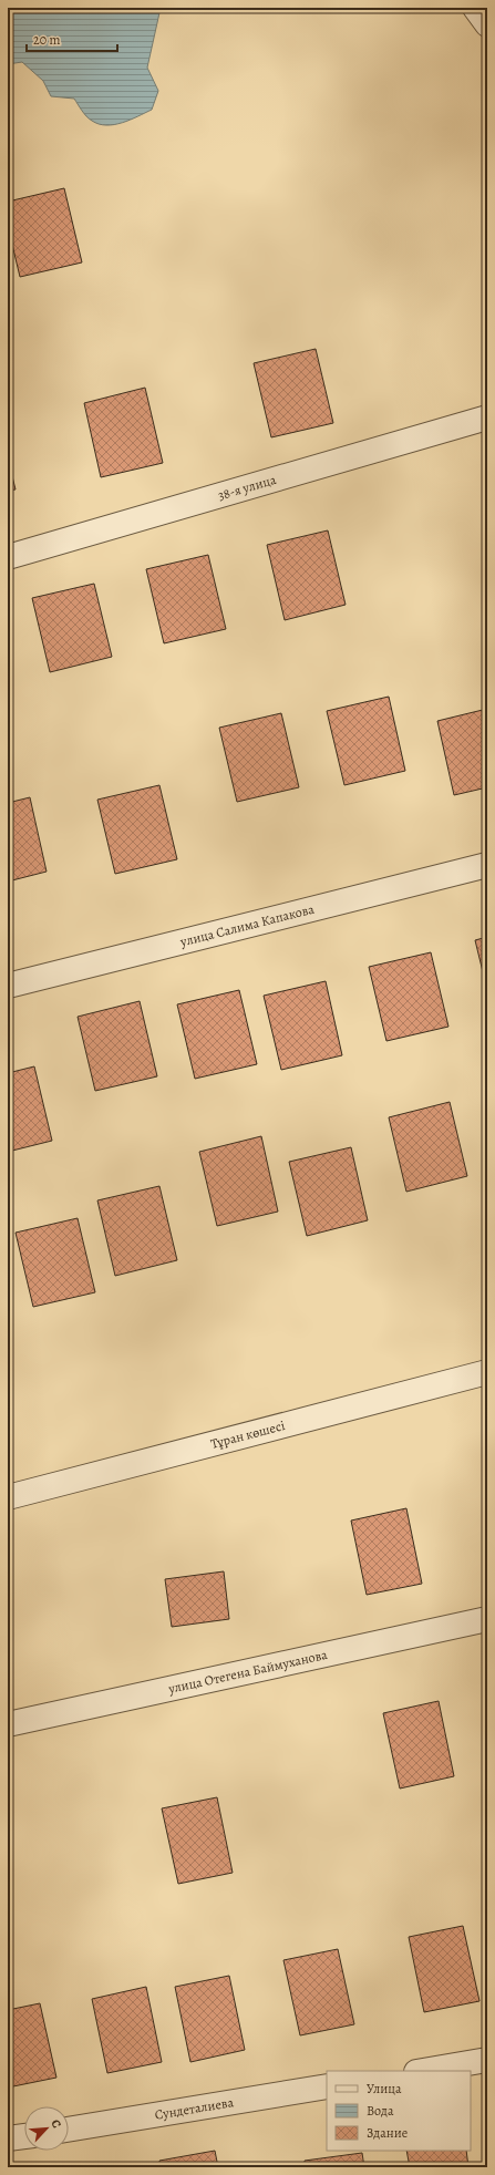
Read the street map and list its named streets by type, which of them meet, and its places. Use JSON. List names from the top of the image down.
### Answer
{
  "streets": {
    "street": [
      "38-я улица",
      "улица Салима Капакова",
      "Тұран көшесі",
      "улица Отегена Баймуханова",
      "Сундеталиева"
    ]
  },
  "legend": ["Улица", "Вода", "Здание"],
  "scale_bar": "20 m",
  "north": "top right"
}
